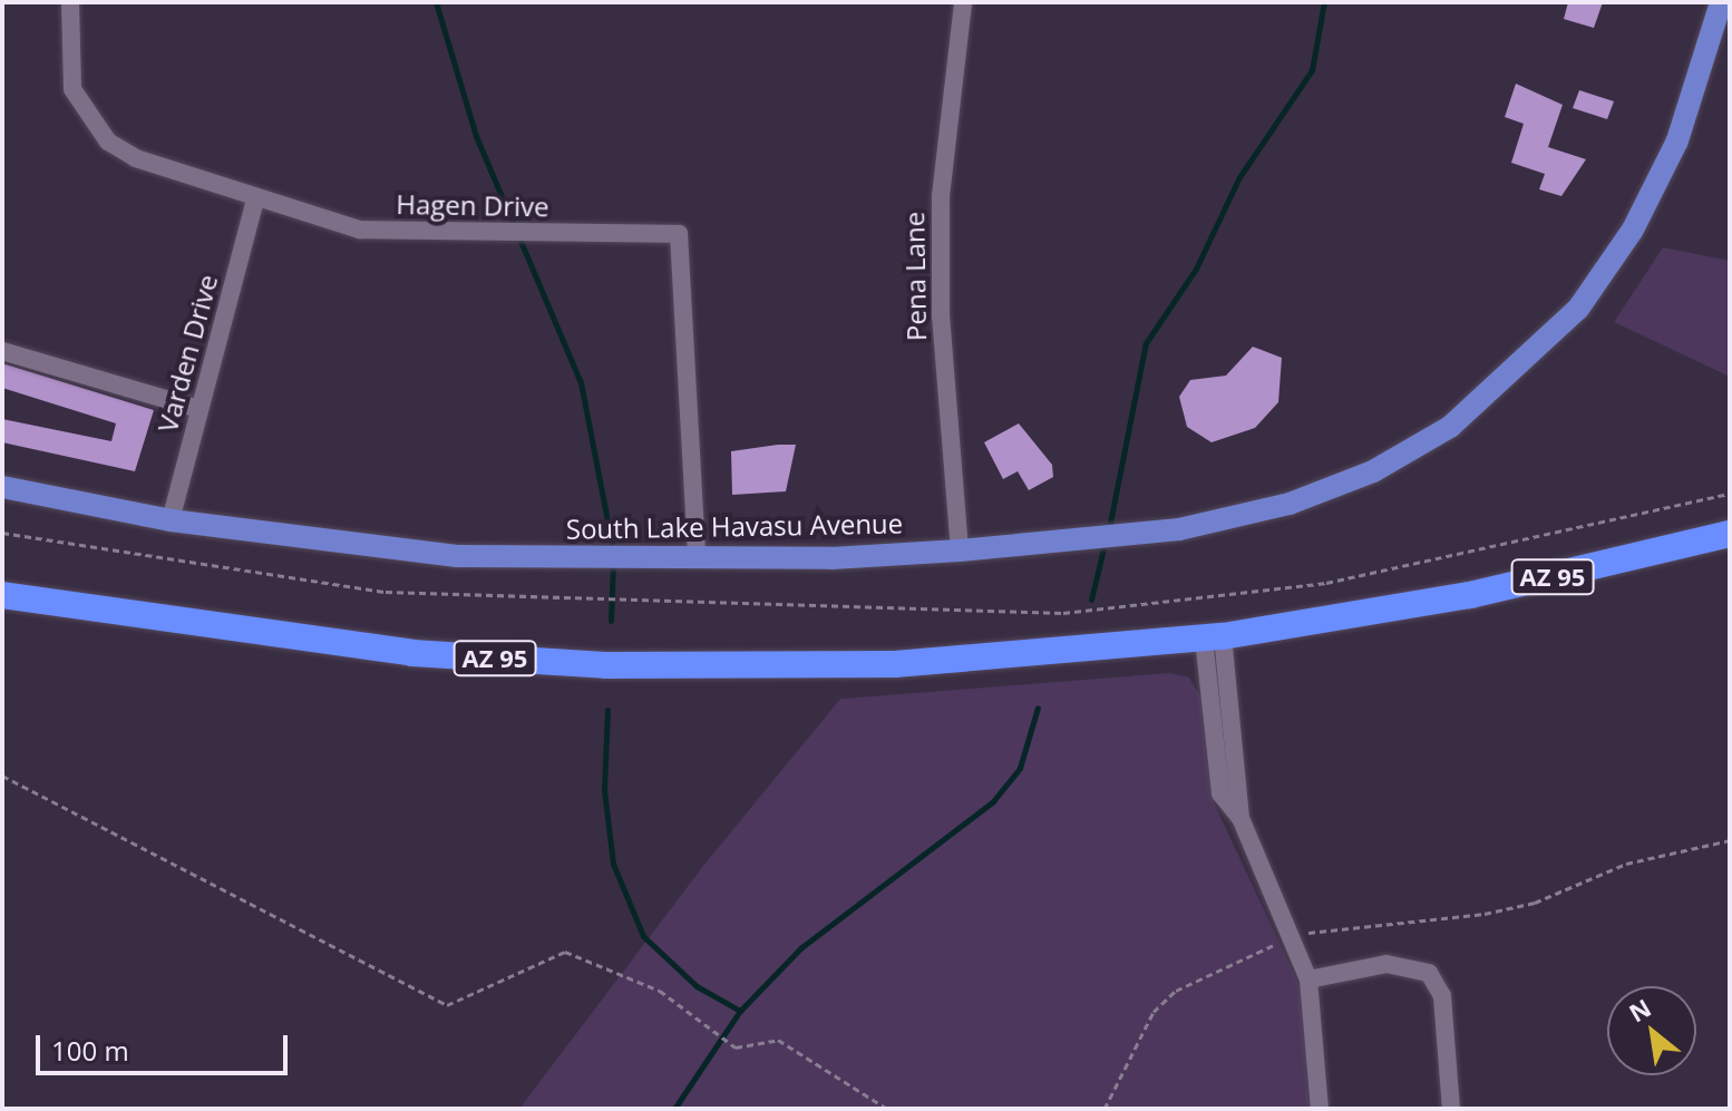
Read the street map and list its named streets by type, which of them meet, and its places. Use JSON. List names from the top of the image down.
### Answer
{
  "streets": {
    "highway": ["AZ 95"],
    "main road": ["South Lake Havasu Avenue"],
    "street": ["Hagen Drive", "Pena Lane", "Varden Drive"]
  },
  "crossings": [
    ["Hagen Drive", "Varden Drive"],
    ["Hagen Drive", "South Lake Havasu Avenue"],
    ["Pena Lane", "South Lake Havasu Avenue"],
    ["Varden Drive", "South Lake Havasu Avenue"]
  ],
  "scale_bar": "100 m",
  "north": "top left"
}
